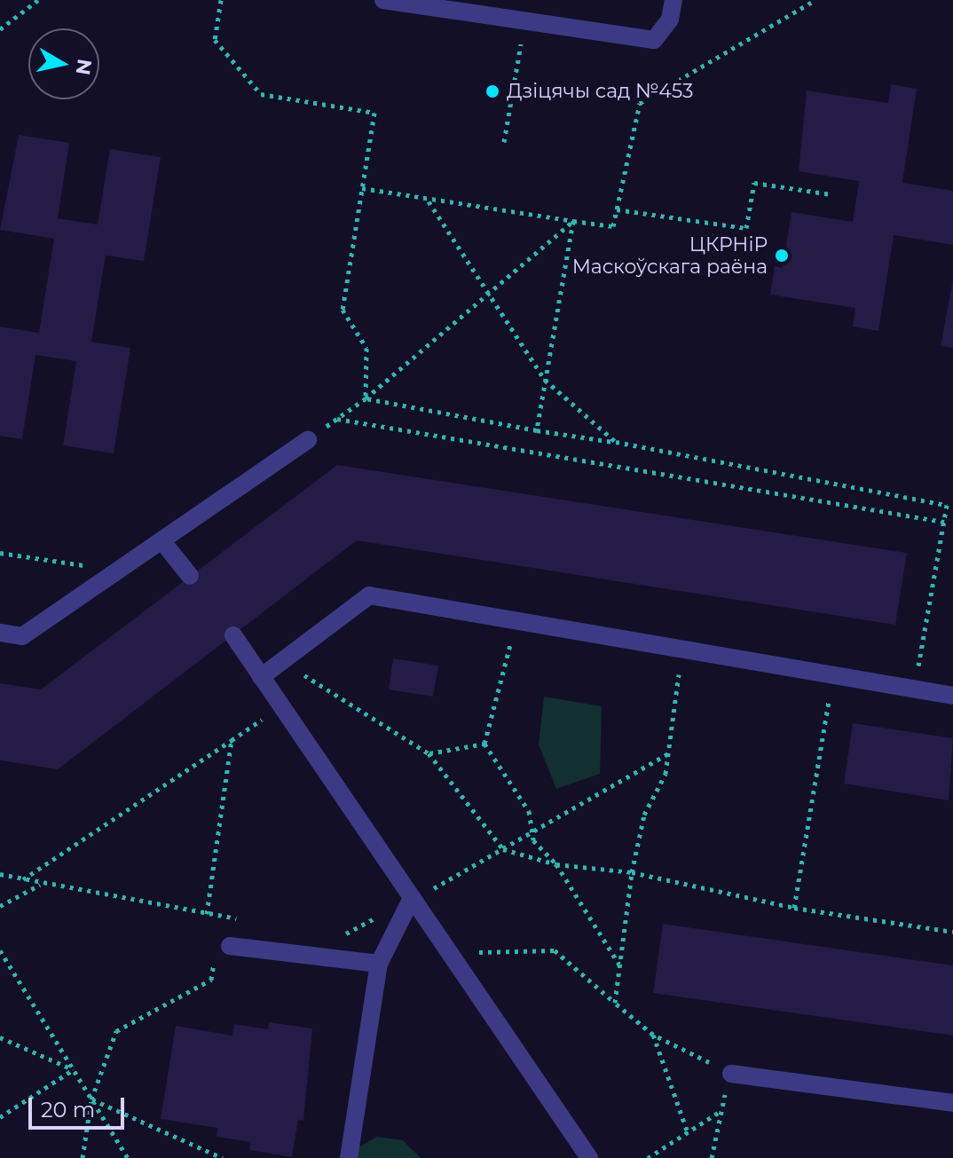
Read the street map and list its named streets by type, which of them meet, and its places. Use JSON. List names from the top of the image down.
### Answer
{
  "places": ["Дзіцячы сад №453", "ЦКРНіР Маскоўскага раёна"],
  "scale_bar": "20 m",
  "north": "right"
}
